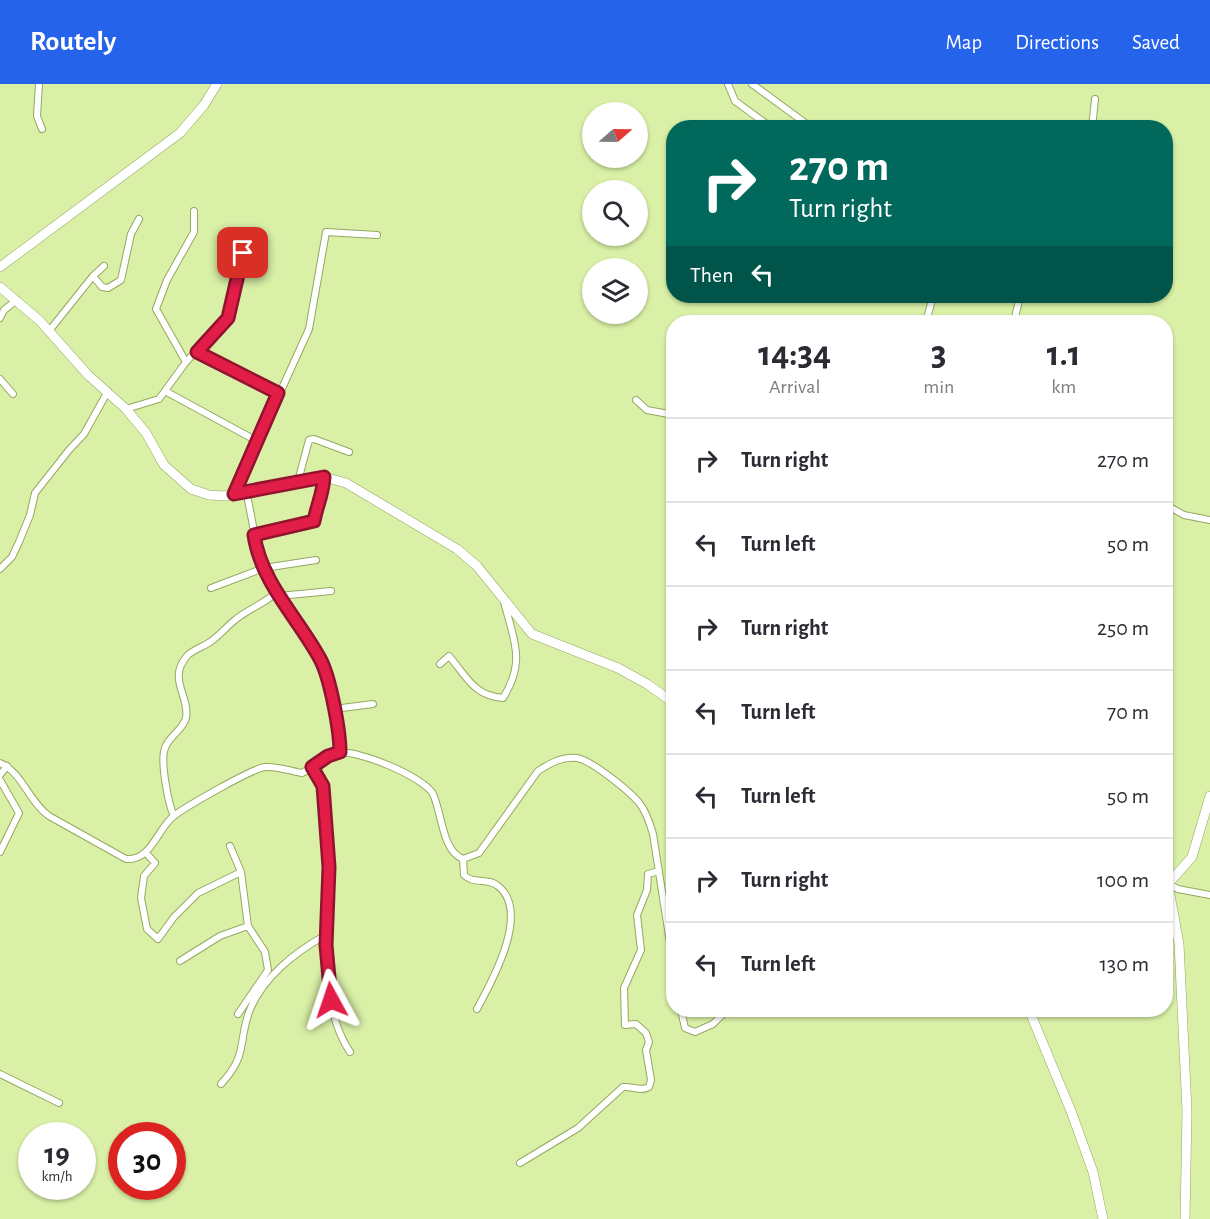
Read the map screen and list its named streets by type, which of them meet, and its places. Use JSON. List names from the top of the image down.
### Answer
{
  "north": "right",
  "page": {
    "header": "Routely",
    "nav": ["Map", "Directions", "Saved"],
    "turn": ["270 m", "Turn right"],
    "then": "Then",
    "eta": [
      "14:34",
      "Arrival",
      "3",
      "min",
      "1.1",
      "km"
    ],
    "list": [
      {
        "name": "Turn right",
        "value": "270 m"
      },
      {
        "name": "Turn left",
        "value": "50 m"
      },
      {
        "name": "Turn right",
        "value": "250 m"
      },
      {
        "name": "Turn left",
        "value": "70 m"
      },
      {
        "name": "Turn left",
        "value": "50 m"
      },
      {
        "name": "Turn right",
        "value": "100 m"
      },
      {
        "name": "Turn left",
        "value": "130 m"
      }
    ],
    "speed": "19 km/h",
    "limit": "30"
  }
}
